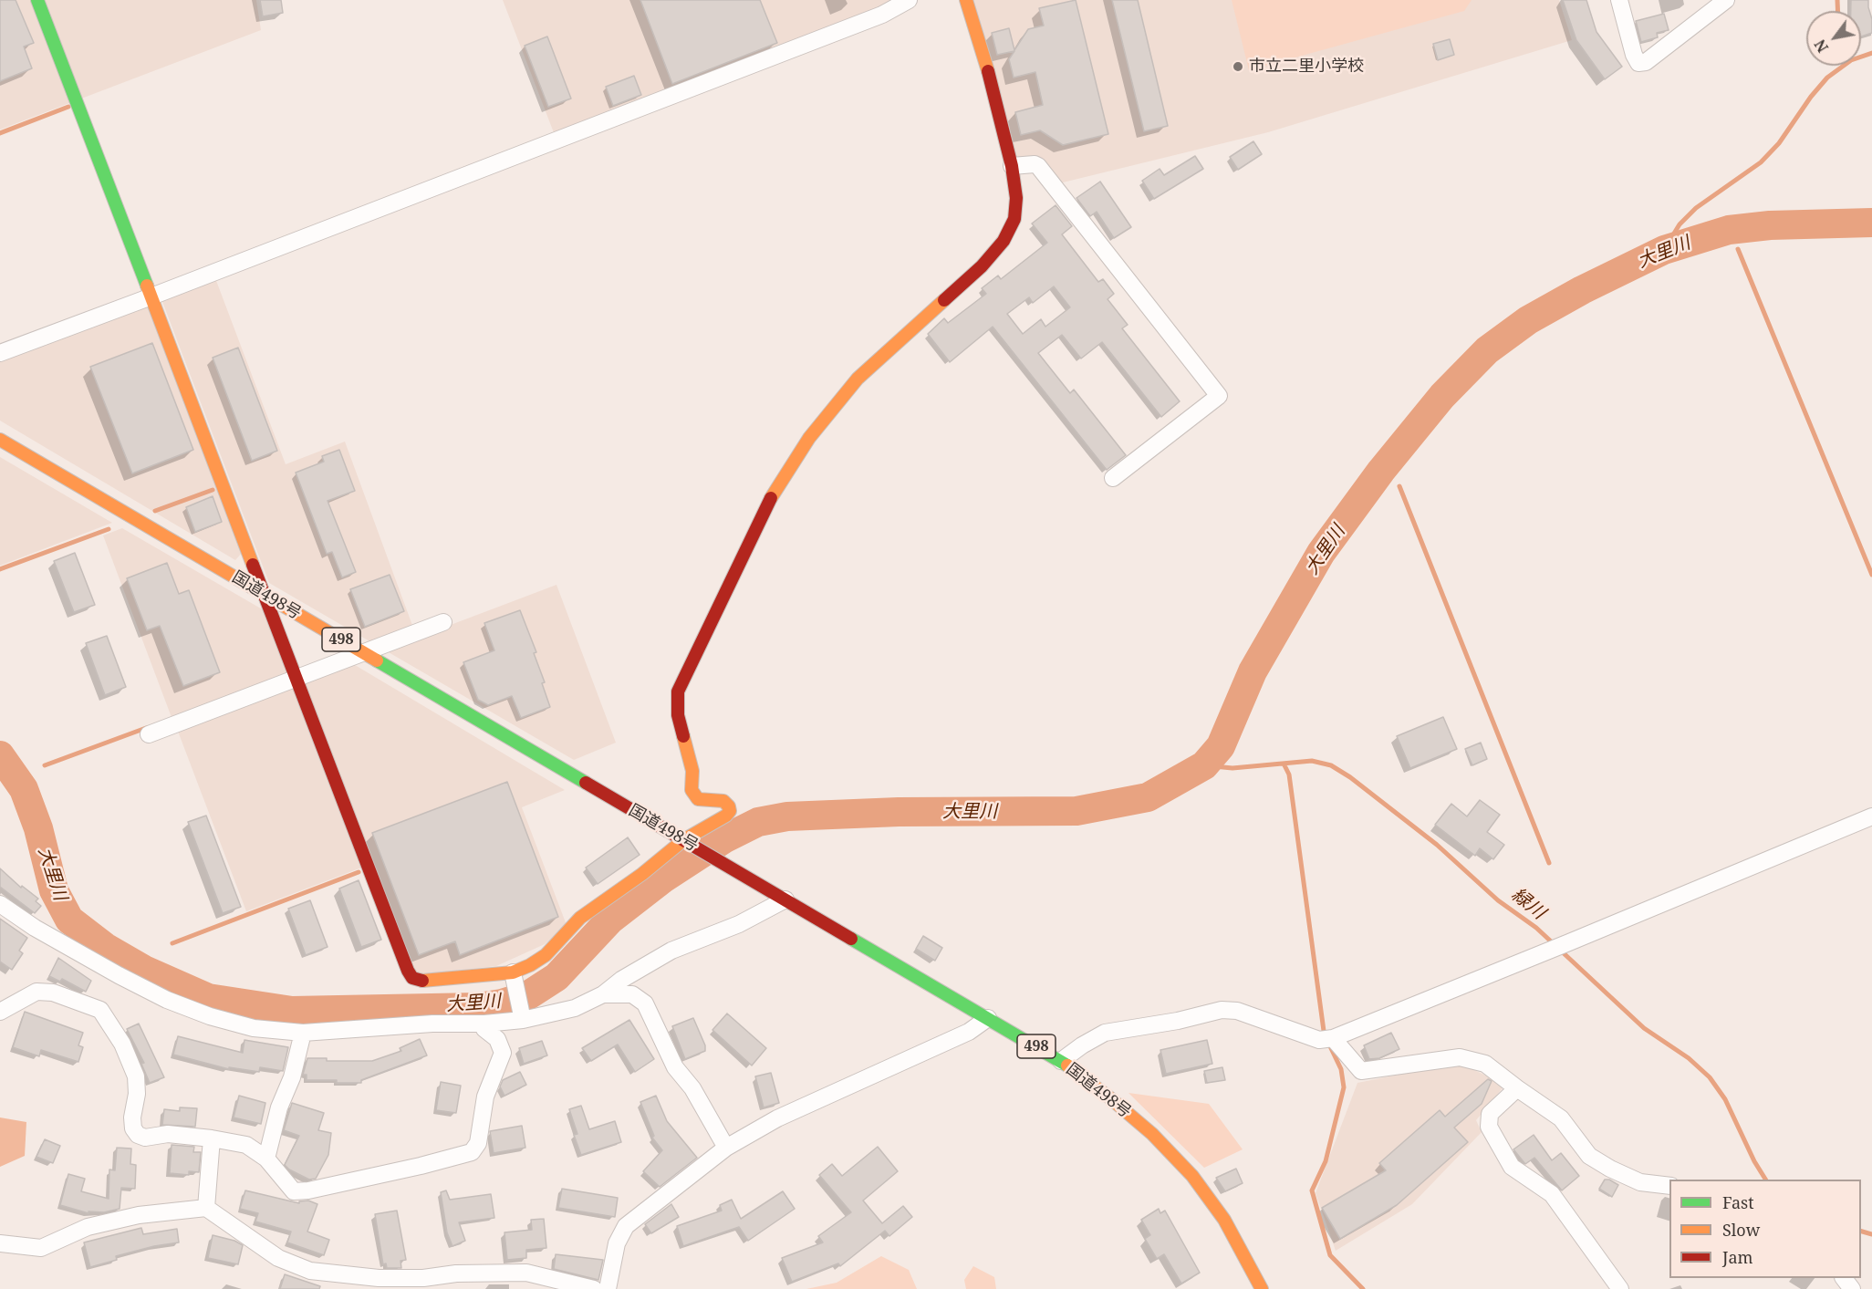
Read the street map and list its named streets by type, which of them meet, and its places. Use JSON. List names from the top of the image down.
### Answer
{
  "streets": {
    "main road": ["国道498号", "498"]
  },
  "water": ["大里川", "緑川"],
  "places": ["市立二里小学校"],
  "legend": ["Fast", "Slow", "Jam"],
  "north": "bottom left"
}
